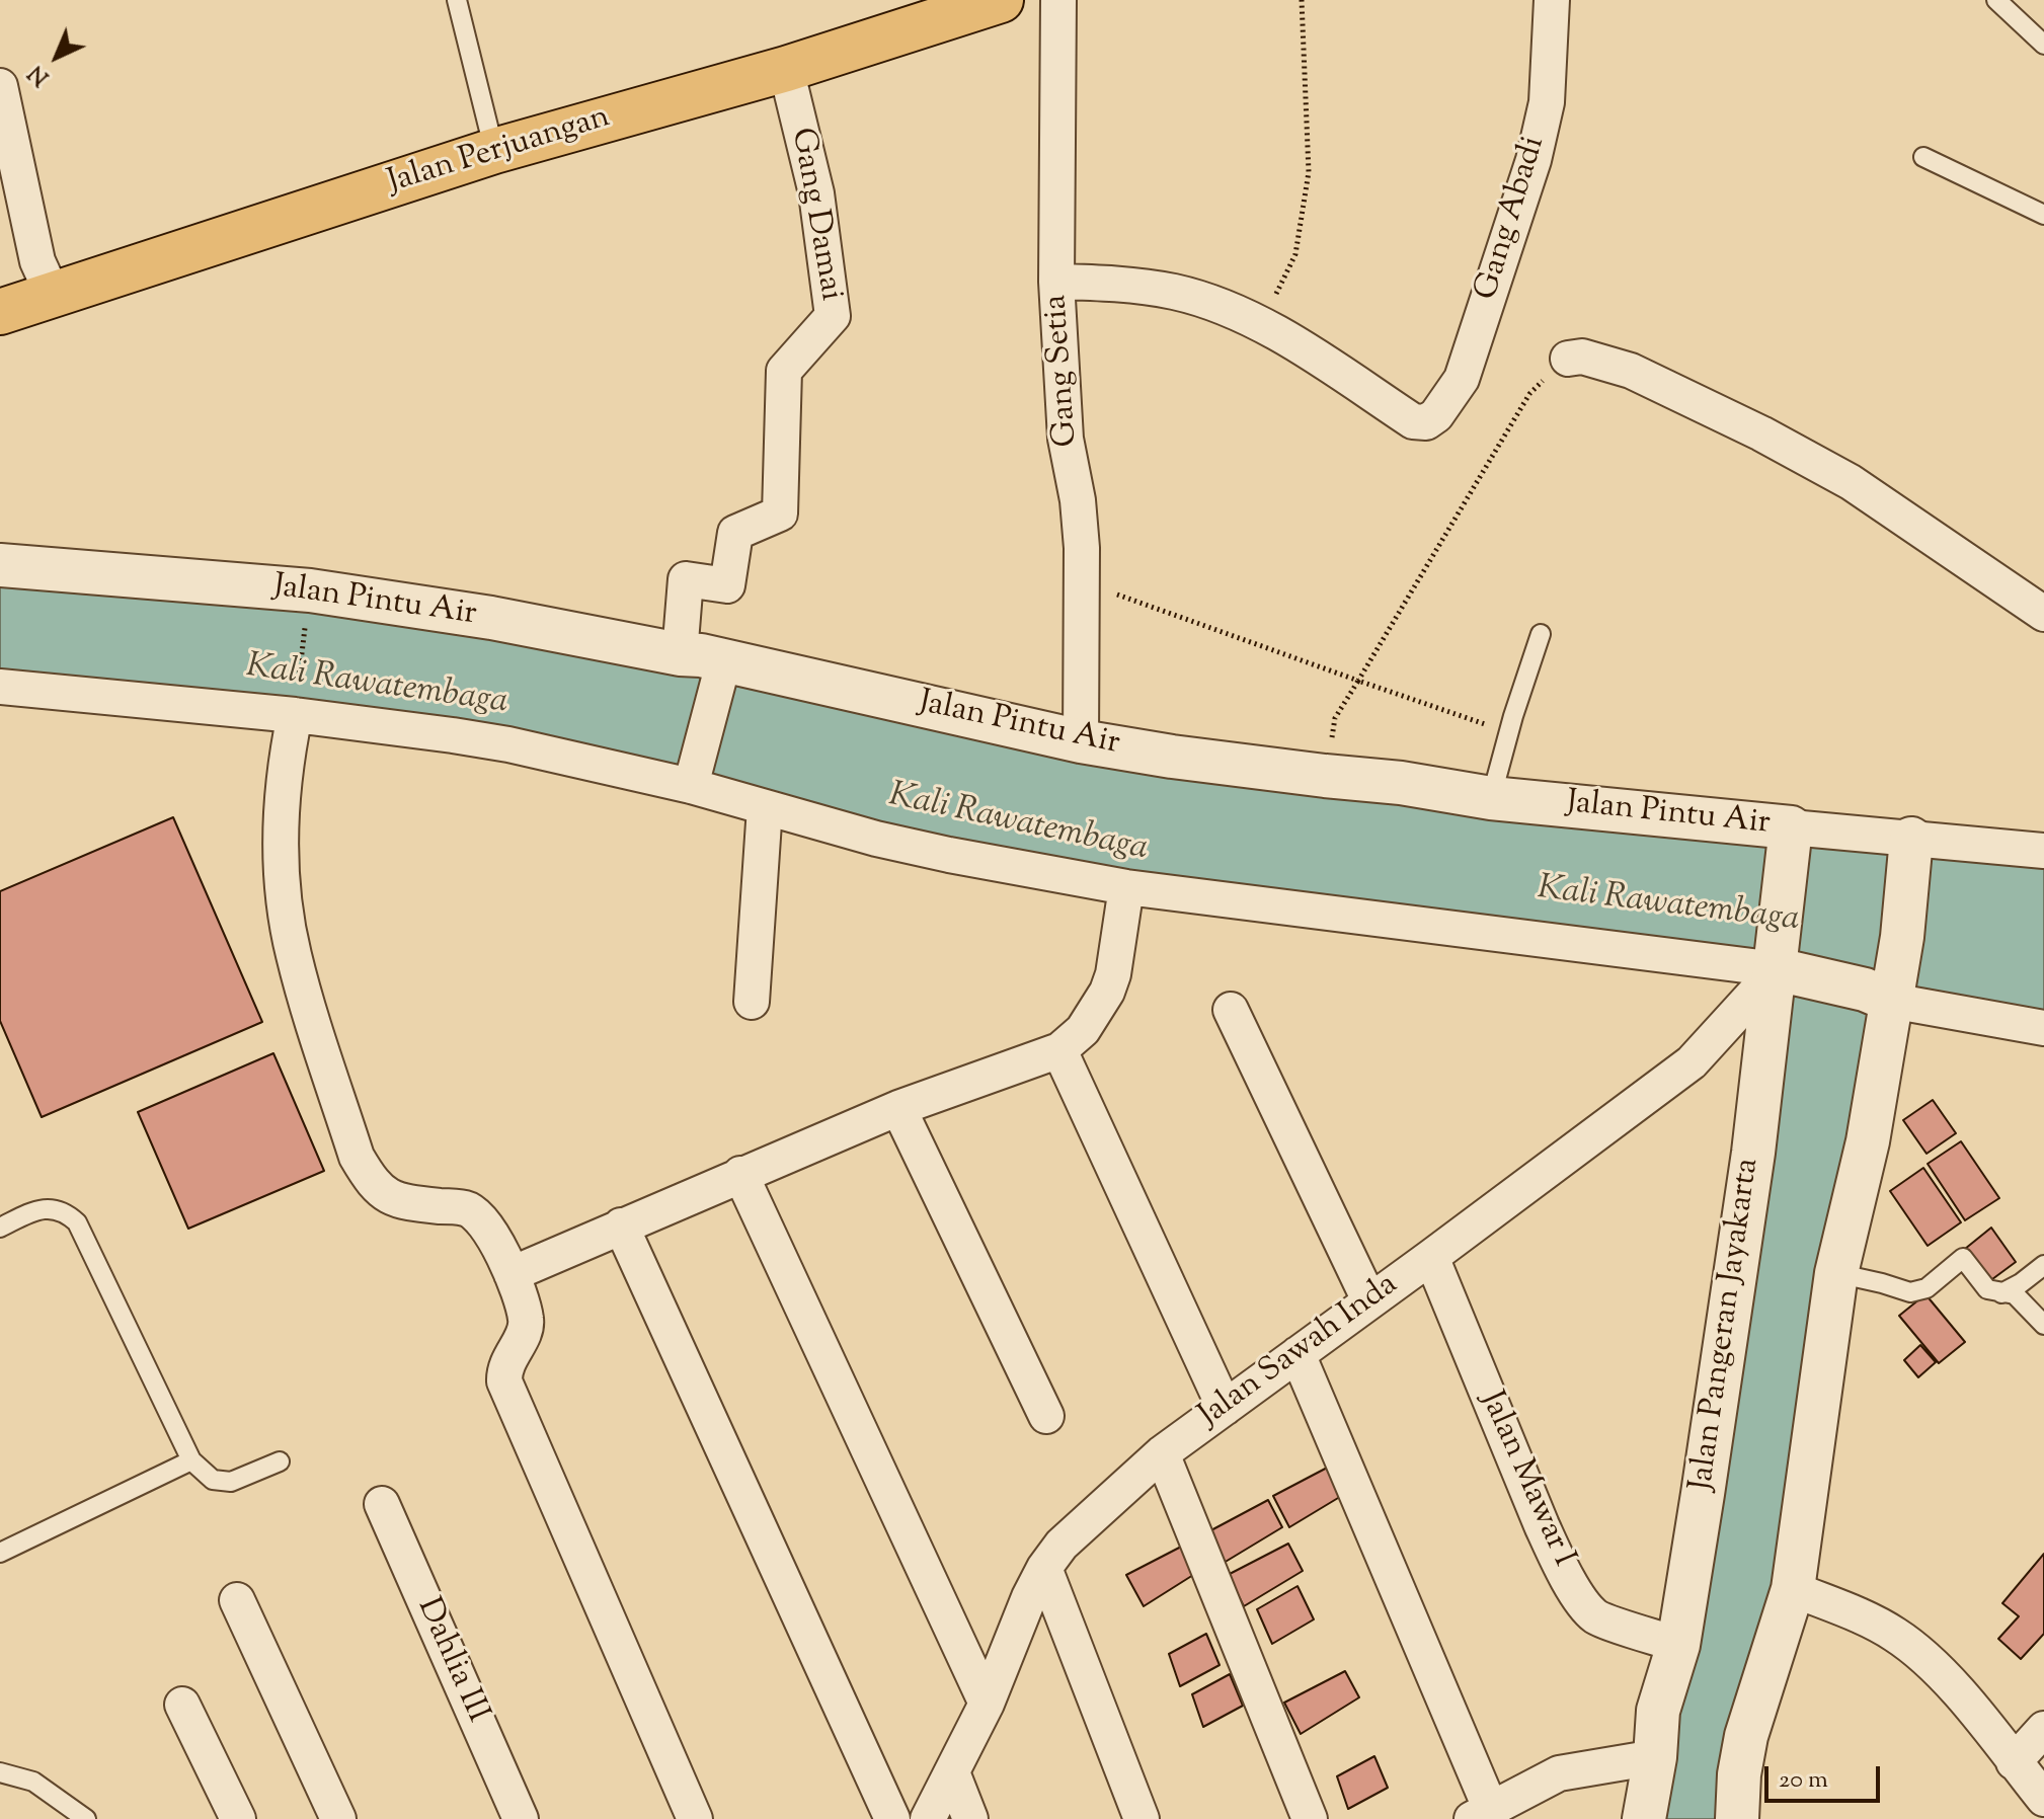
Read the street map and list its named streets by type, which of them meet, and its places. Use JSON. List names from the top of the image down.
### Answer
{
  "streets": {
    "main road": ["Jalan Perjuangan"],
    "street": [
      "Gang Damai",
      "Gang Abadi",
      "Gang Setia",
      "Jalan Pintu Air",
      "Jalan Pangeran Jayakarta",
      "Jalan Sawah Inda",
      "Jalan Mawar I",
      "Dahlia III"
    ]
  },
  "crossings": [
    ["Jalan Perjuangan", "Gang Damai"],
    ["Gang Damai", "Jalan Pintu Air"],
    ["Gang Setia", "Jalan Pintu Air"],
    ["Jalan Pintu Air", "Jalan Pangeran Jayakarta"],
    ["Jalan Pangeran Jayakarta", "Jalan Sawah Inda"],
    ["Jalan Pangeran Jayakarta", "Jalan Mawar I"],
    ["Jalan Sawah Inda", "Jalan Mawar I"]
  ],
  "water": ["Kali Rawatembaga"],
  "scale_bar": "20 m",
  "north": "bottom left"
}
